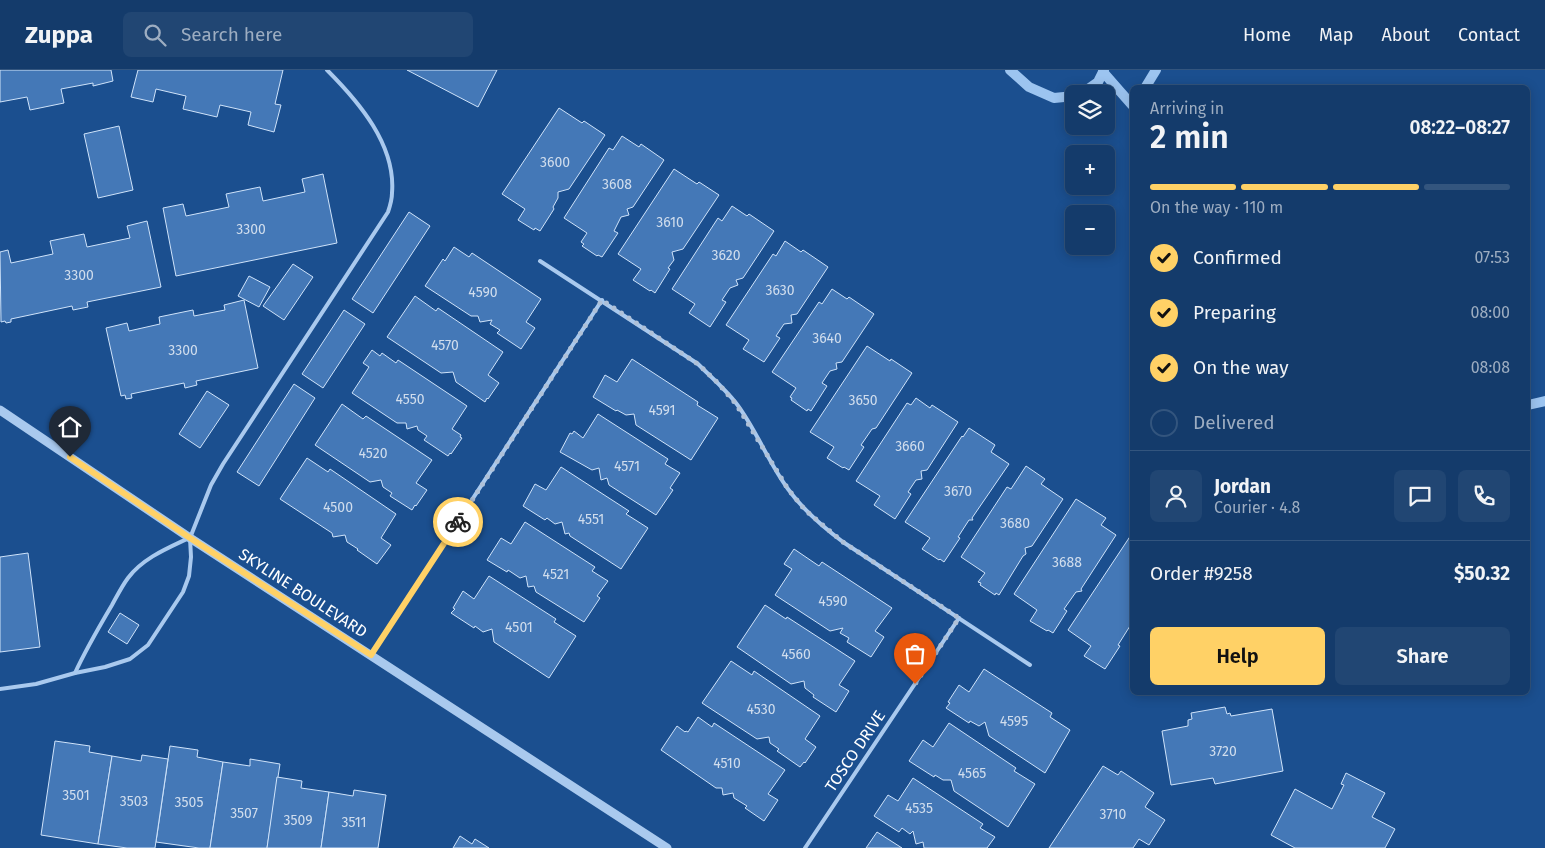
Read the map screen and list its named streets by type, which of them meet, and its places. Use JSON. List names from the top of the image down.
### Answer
{
  "streets": {
    "street": ["SKYLINE BOULEVARD"],
    "lane": ["TOSCO DRIVE"]
  },
  "house_numbers": [
    "3600",
    "3608",
    "3610",
    "3300",
    "3620",
    "3300",
    "3630",
    "4590",
    "3640",
    "4570",
    "3300",
    "4550",
    "3650",
    "4591",
    "3660",
    "4520",
    "4571",
    "3670",
    "4500",
    "4551",
    "3680",
    "3688",
    "4521",
    "4590",
    "4501",
    "4560",
    "4530",
    "4595",
    "3720",
    "4510",
    "4565",
    "3501",
    "3503",
    "3505",
    "4535",
    "3507",
    "3710",
    "3509",
    "3511"
  ],
  "page": {
    "header": "Zuppa",
    "search": "Search here",
    "nav": [
      "Home",
      "Map",
      "About",
      "Contact"
    ],
    "map_buttons": ["+", "−"],
    "heading": ["2 min", "Arriving in", "08:22–08:27"],
    "panel": [
      "Jordan",
      "Courier · 4.8",
      "Order #9258",
      "$50.32"
    ],
    "bar": "On the way · 110 m",
    "list": [
      ["Confirmed", "07:53"],
      ["Preparing", "08:00"],
      ["On the way", "08:08"],
      "Delivered"
    ],
    "buttons": ["Help", "Share"]
  }
}
